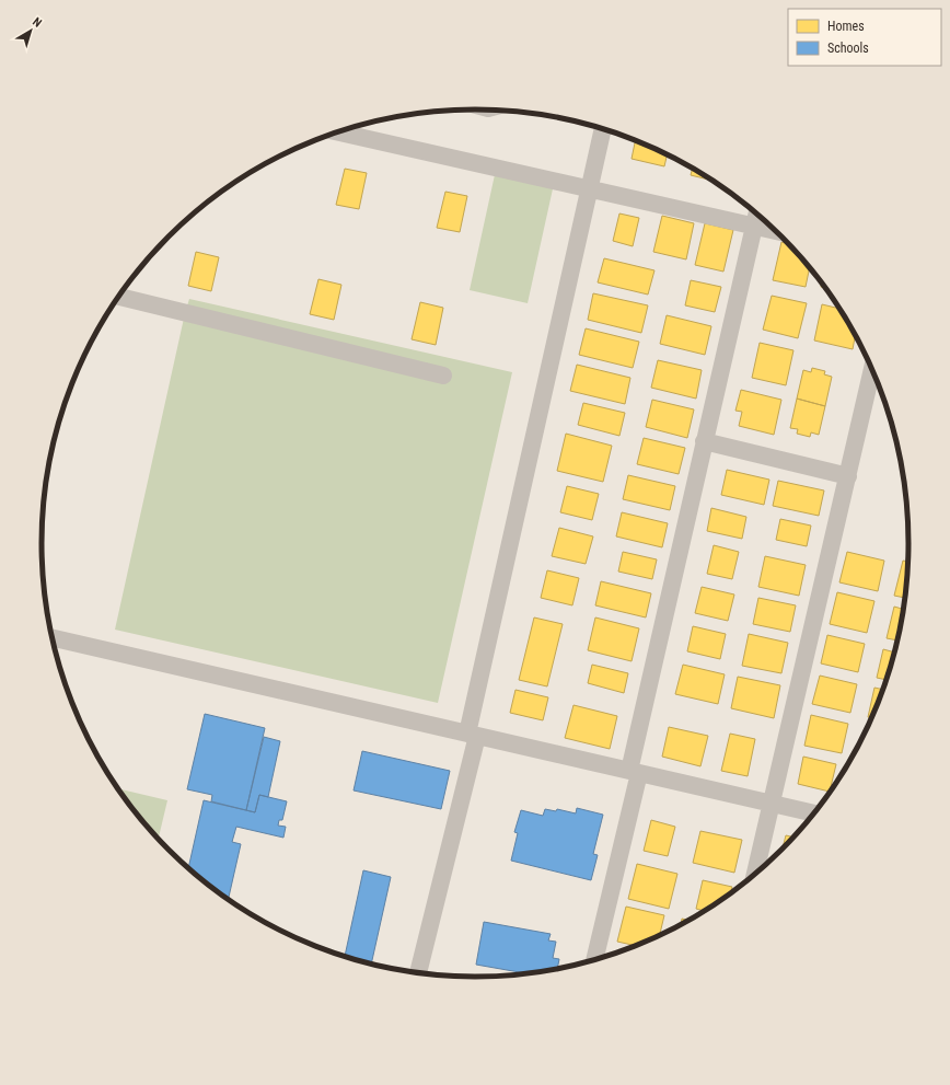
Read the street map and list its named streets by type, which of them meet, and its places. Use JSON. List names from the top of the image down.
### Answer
{
  "legend": ["Homes", "Schools"],
  "north": "top right"
}
